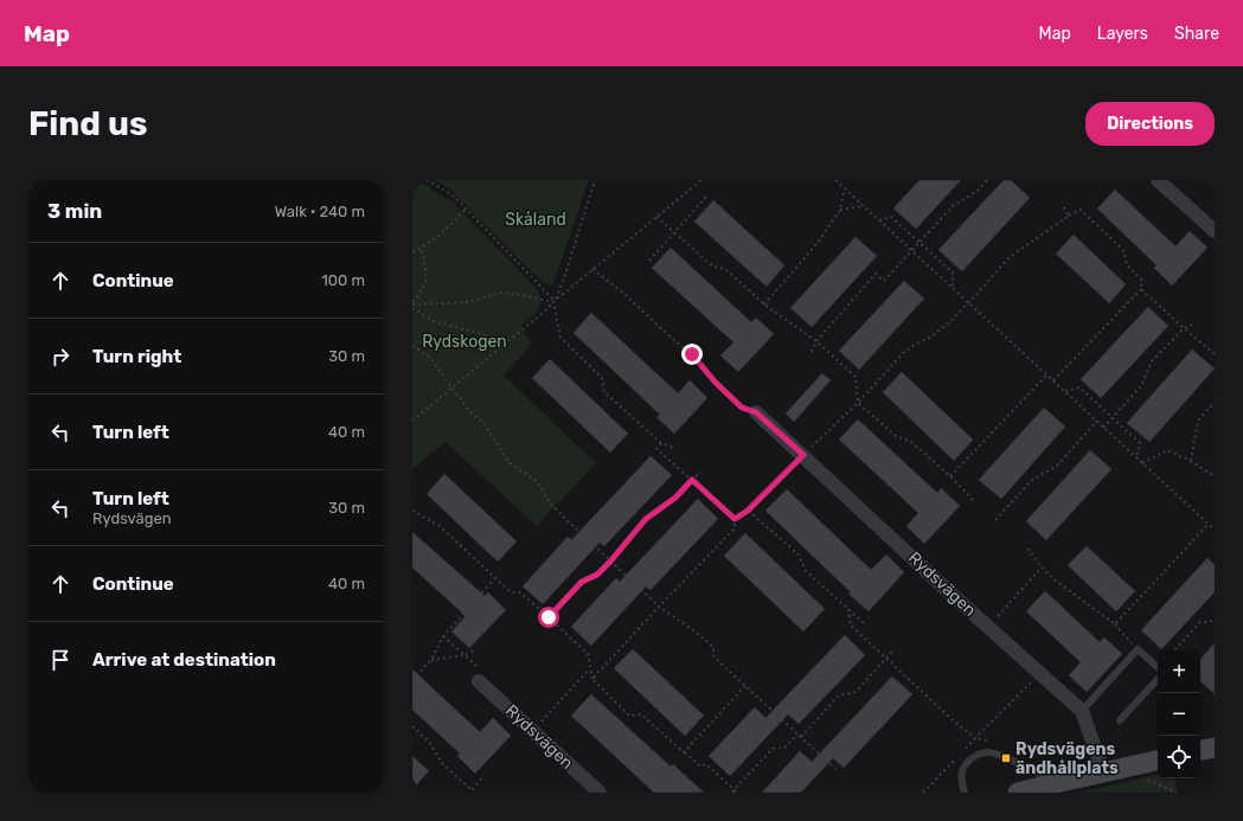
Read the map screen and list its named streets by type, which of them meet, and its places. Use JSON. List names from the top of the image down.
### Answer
{
  "streets": {
    "street": ["Rydsvägen"]
  },
  "parks": ["Skåland", "Rydskogen"],
  "places": {
    "transit": ["Rydsvägens ändhållplats"]
  },
  "page": {
    "header": "Map",
    "nav": ["Map", "Layers", "Share"],
    "buttons": "Directions",
    "title": "Find us",
    "heading": ["3 min", "Walk · 240 m"],
    "list": [
      ["Continue", "100 m"],
      ["Turn right", "30 m"],
      ["Turn left", "40 m"],
      ["Turn left", "Rydsvägen", "30 m"],
      ["Continue", "40 m"],
      "Arrive at destination"
    ],
    "map_buttons": ["+", "−"]
  }
}
